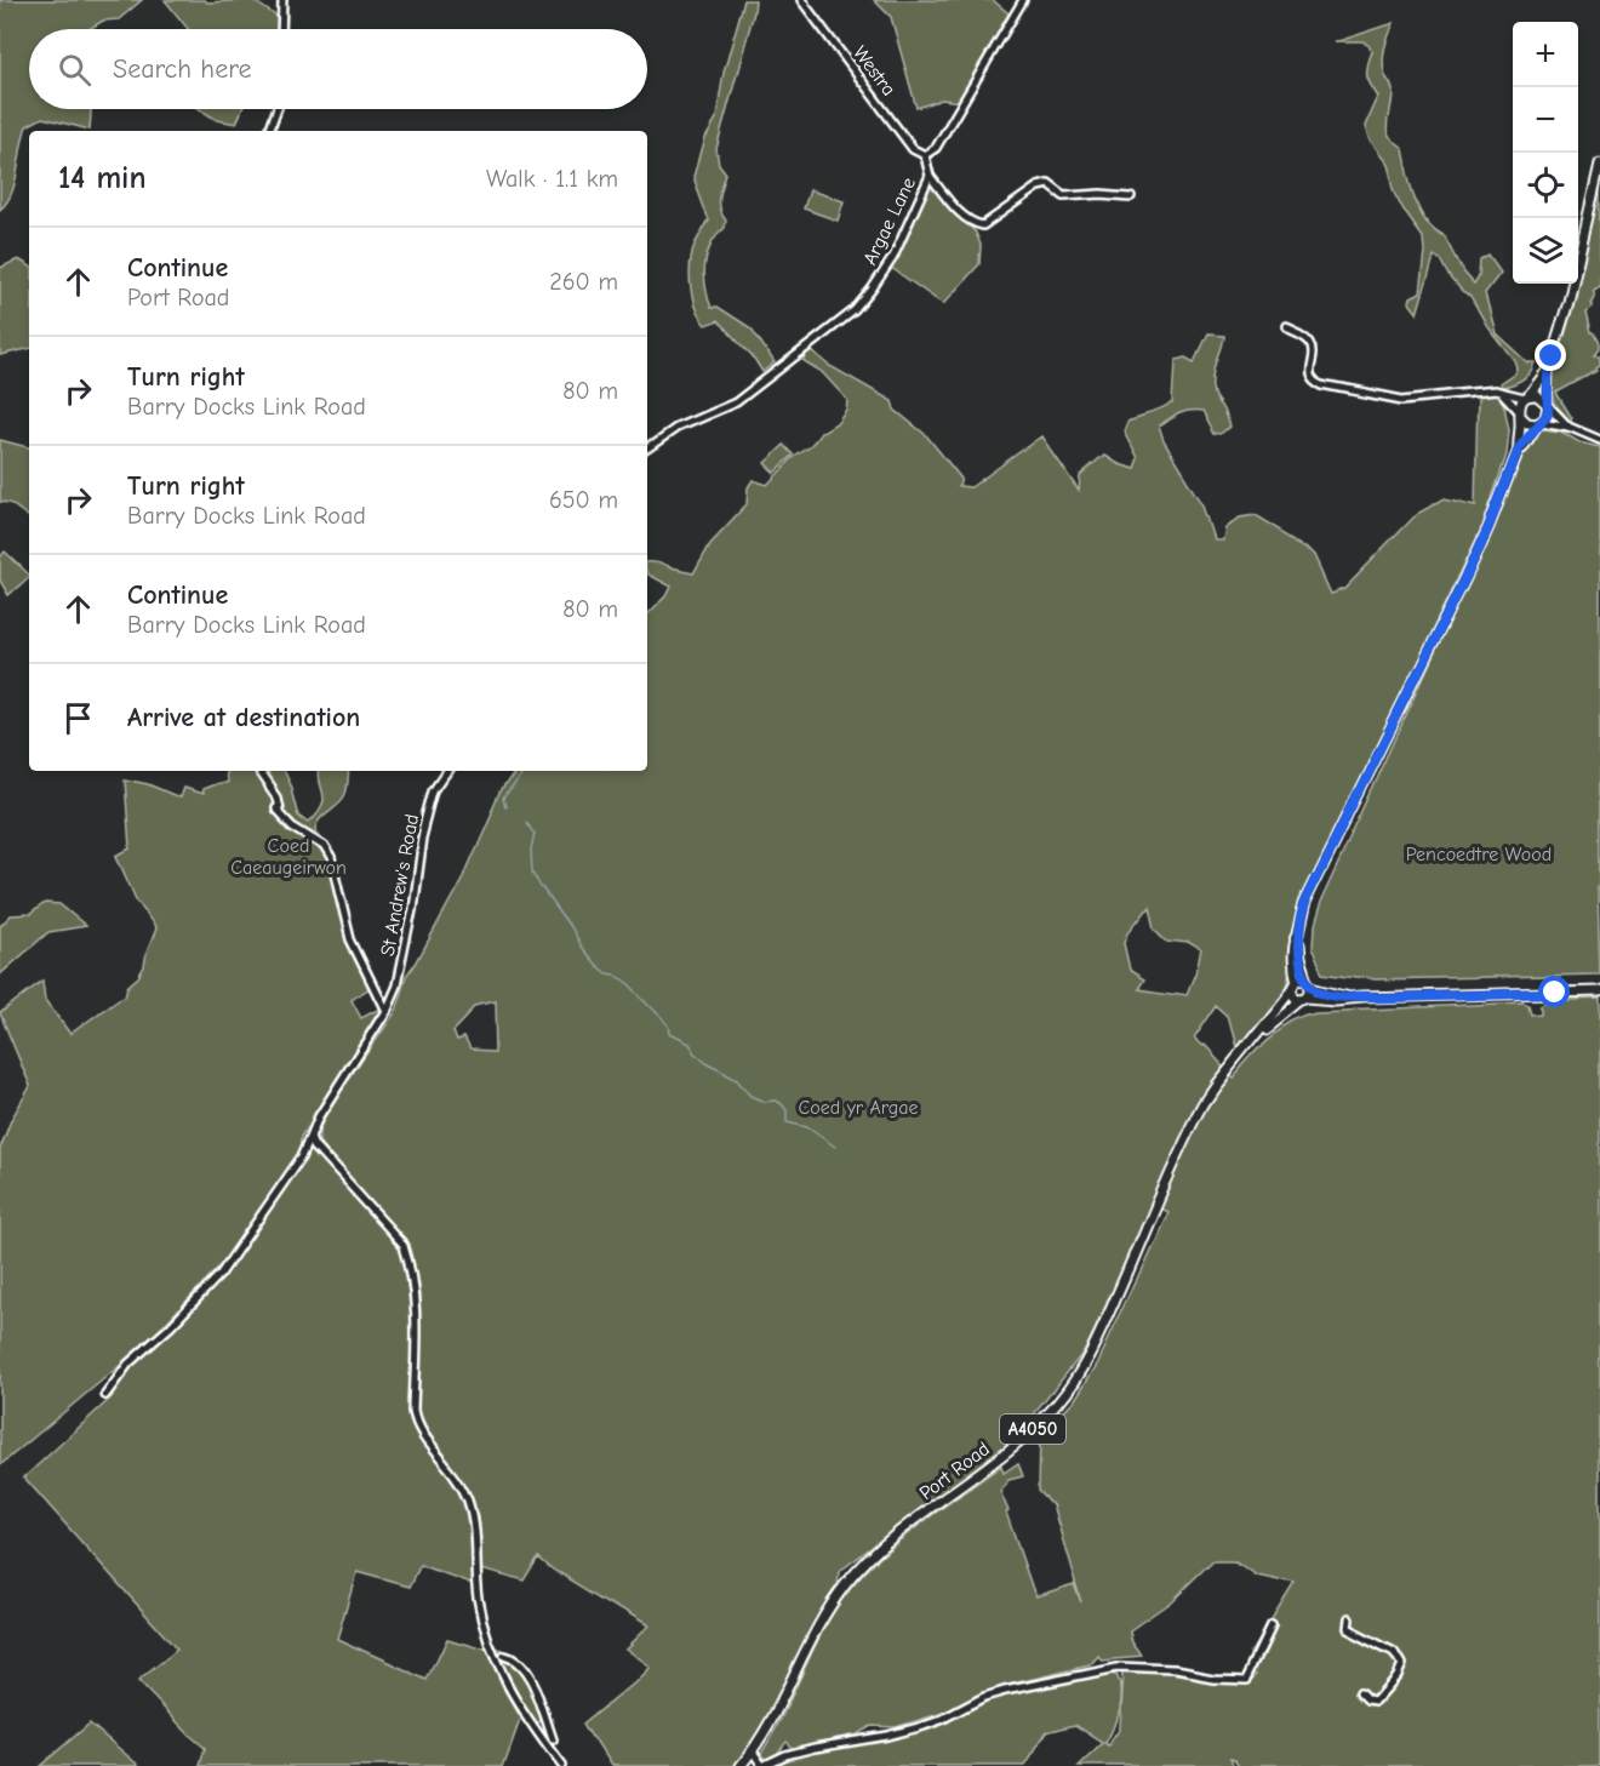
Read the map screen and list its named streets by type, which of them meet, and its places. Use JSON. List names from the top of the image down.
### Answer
{
  "streets": {
    "main road": ["A4050", "Port Road"],
    "street": ["Westra", "Argae Lane", "St Andrew's Road"]
  },
  "crossings": [
    ["Westra", "Argae Lane"]
  ],
  "parks": ["Coed Caeaugeirwon", "Pencoedtre Wood", "Coed yr Argae"],
  "page": {
    "map_buttons": ["+", "−"],
    "search": "Search here",
    "heading": ["14 min", "Walk · 1.1 km"],
    "list": [
      ["Continue", "Port Road", "260 m"],
      ["Turn right", "Barry Docks Link Road", "80 m"],
      ["Turn right", "Barry Docks Link Road", "650 m"],
      ["Continue", "Barry Docks Link Road", "80 m"],
      "Arrive at destination"
    ]
  }
}
